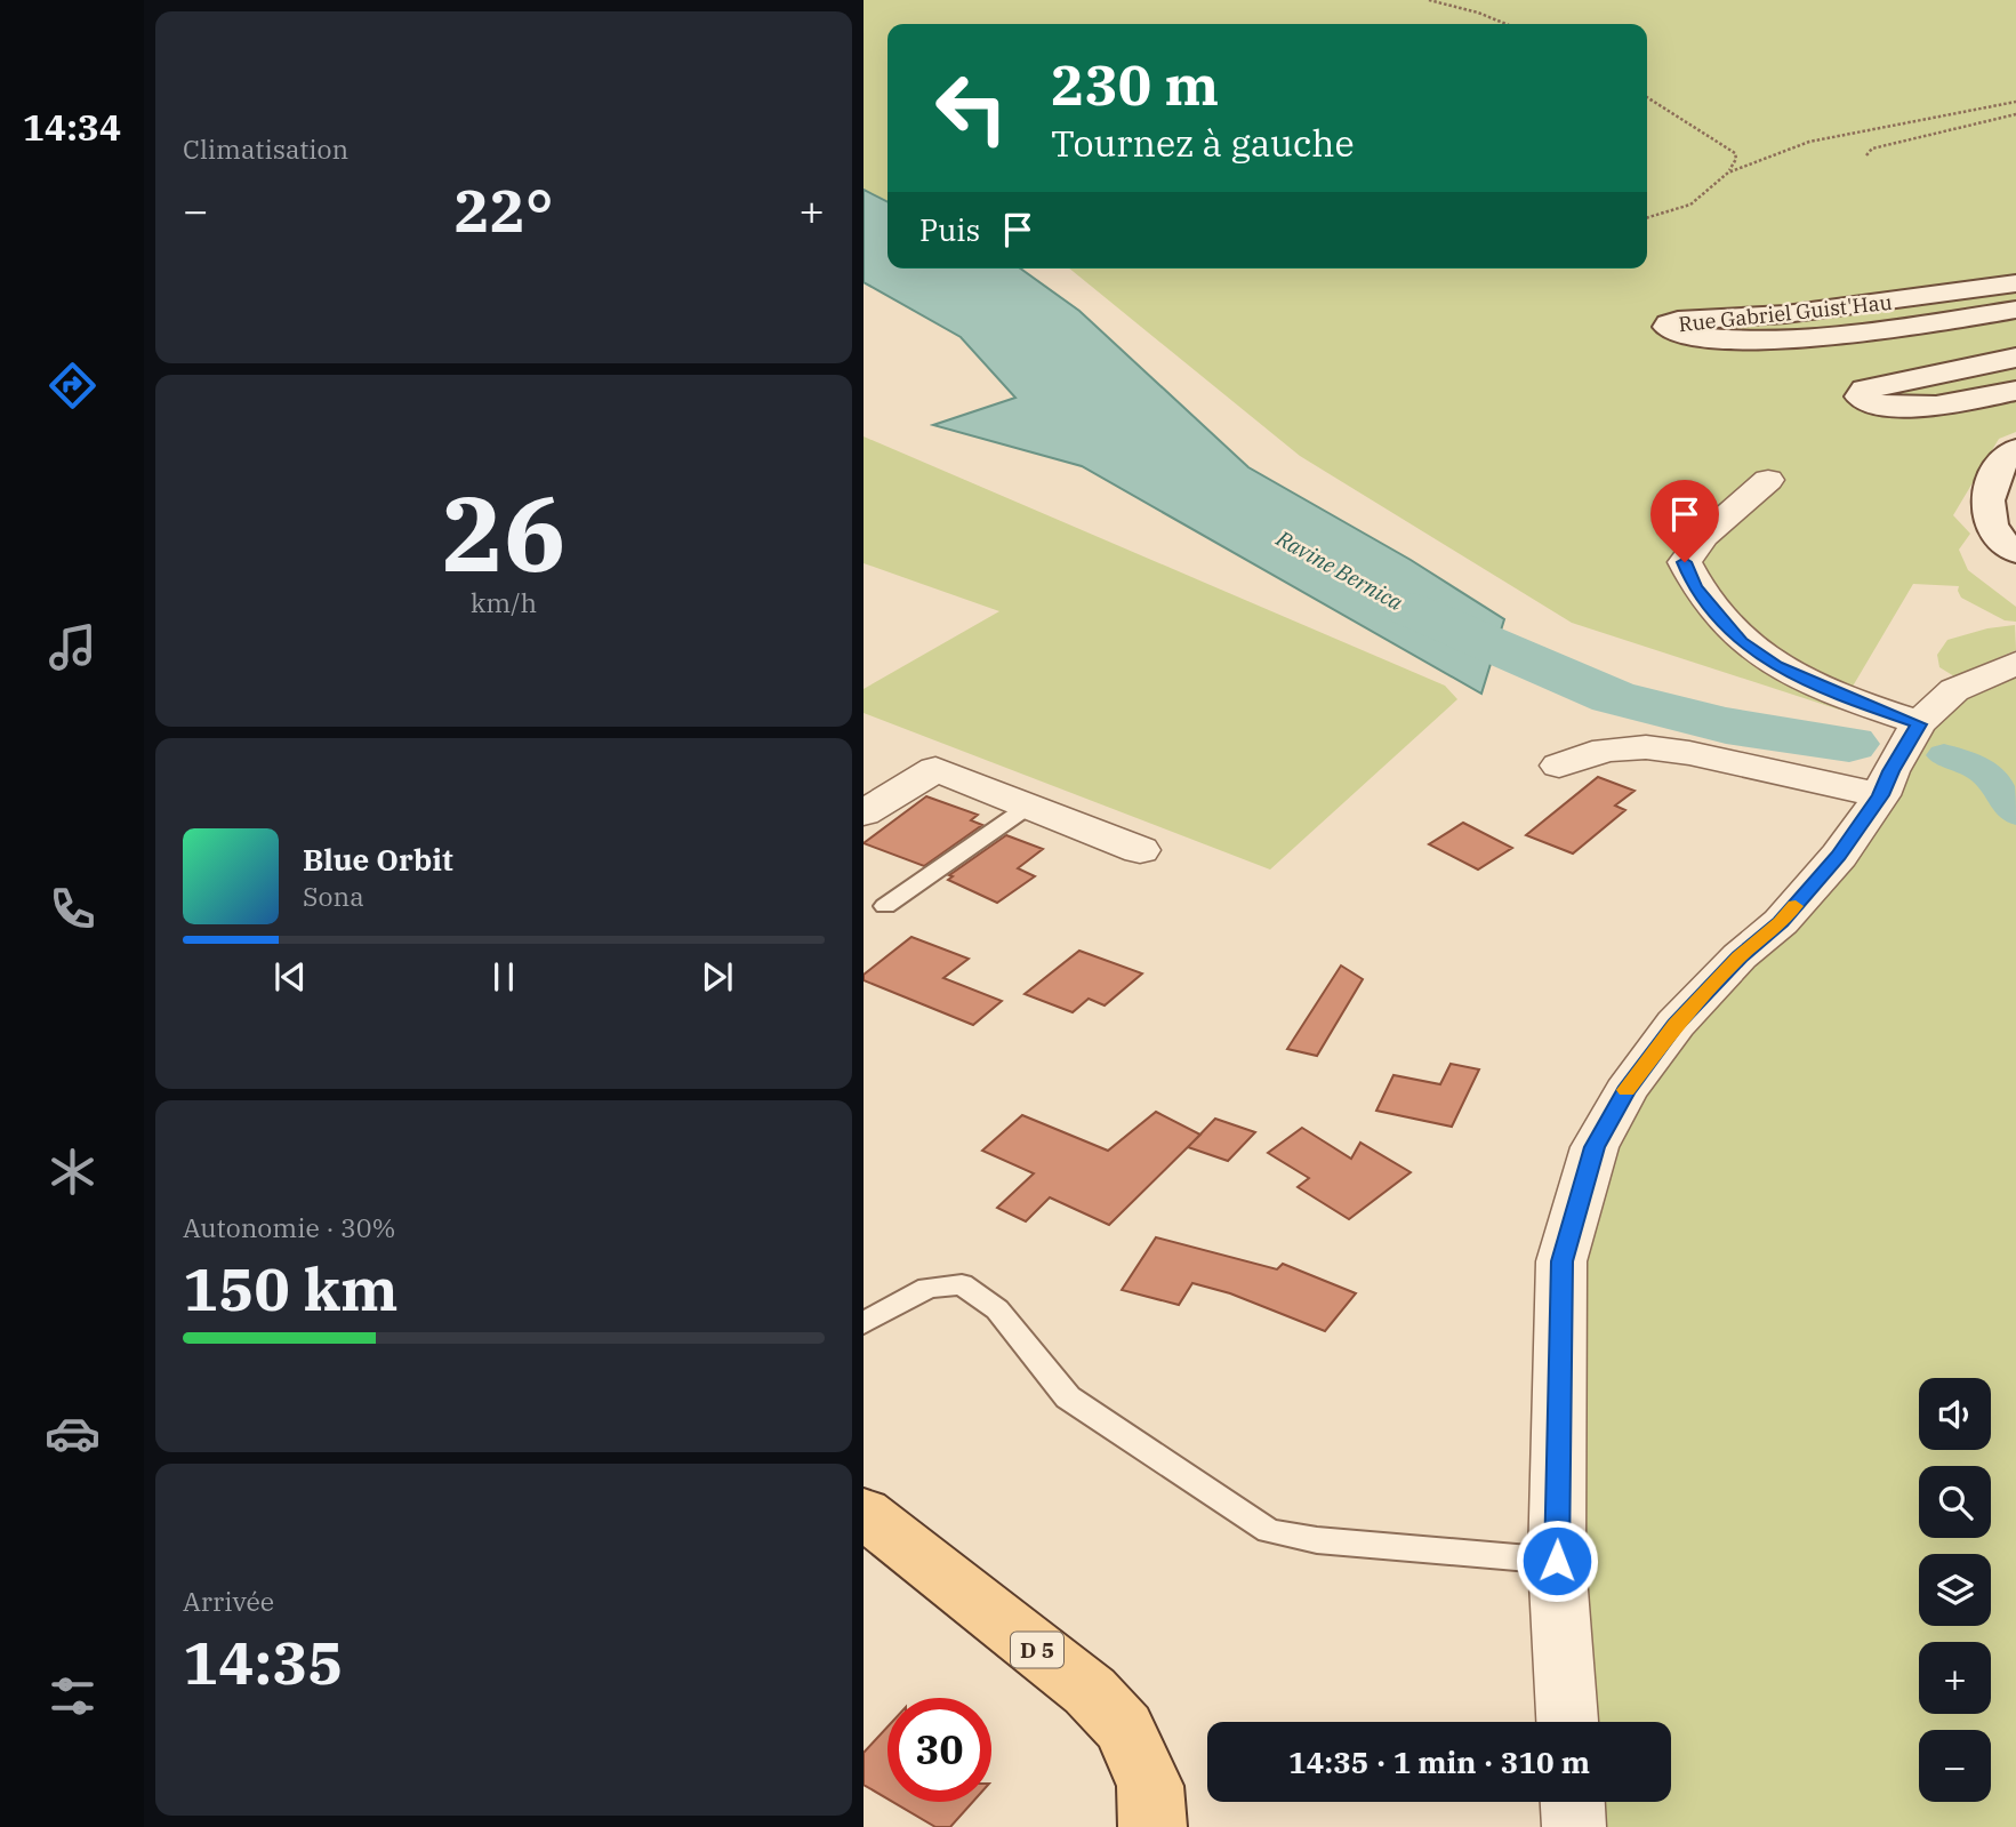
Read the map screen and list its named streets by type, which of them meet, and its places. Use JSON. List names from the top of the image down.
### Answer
{
  "streets": {
    "main road": ["Rue Gabriel Guist'Hau", "D 5"]
  },
  "water": ["Ravine Bernica"],
  "page": {
    "tabs": "14:34",
    "tile": [
      "Climatisation",
      ["26", "km/h"],
      ["Autonomie · 30%", "150 km"],
      ["Arrivée", "14:35"]
    ],
    "turn": ["230 m", "Tournez à gauche"],
    "heat": ["−", "22°", "+"],
    "then": "Puis",
    "song": ["Blue Orbit", "Sona"],
    "map_buttons": ["+", "−"],
    "limit": "30",
    "trip": "14:35 · 1 min · 310 m"
  }
}
